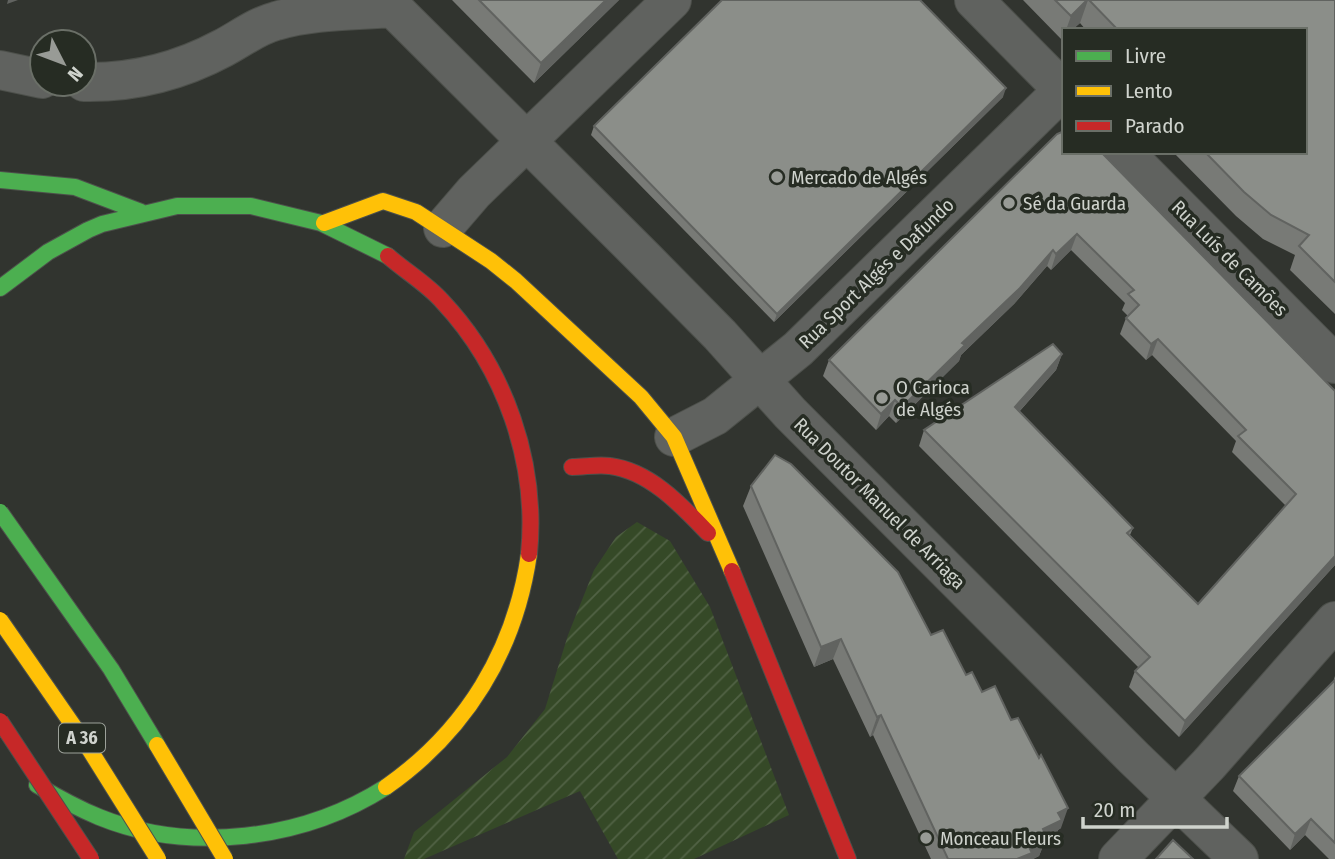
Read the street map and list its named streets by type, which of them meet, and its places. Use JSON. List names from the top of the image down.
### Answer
{
  "streets": {
    "main road": ["A 36"],
    "street": ["Rua Luís de Camões", "Rua Sport Algés e Dafundo", "Rua Doutor Manuel de Arriaga"]
  },
  "crossings": [
    ["Rua Sport Algés e Dafundo", "Rua Doutor Manuel de Arriaga"]
  ],
  "places": [
    "Mercado de Algés",
    "Sé da Guarda",
    "O Carioca de Algés",
    "Monceau Fleurs"
  ],
  "legend": ["Livre", "Lento", "Parado"],
  "scale_bar": "20 m",
  "north": "bottom right"
}
